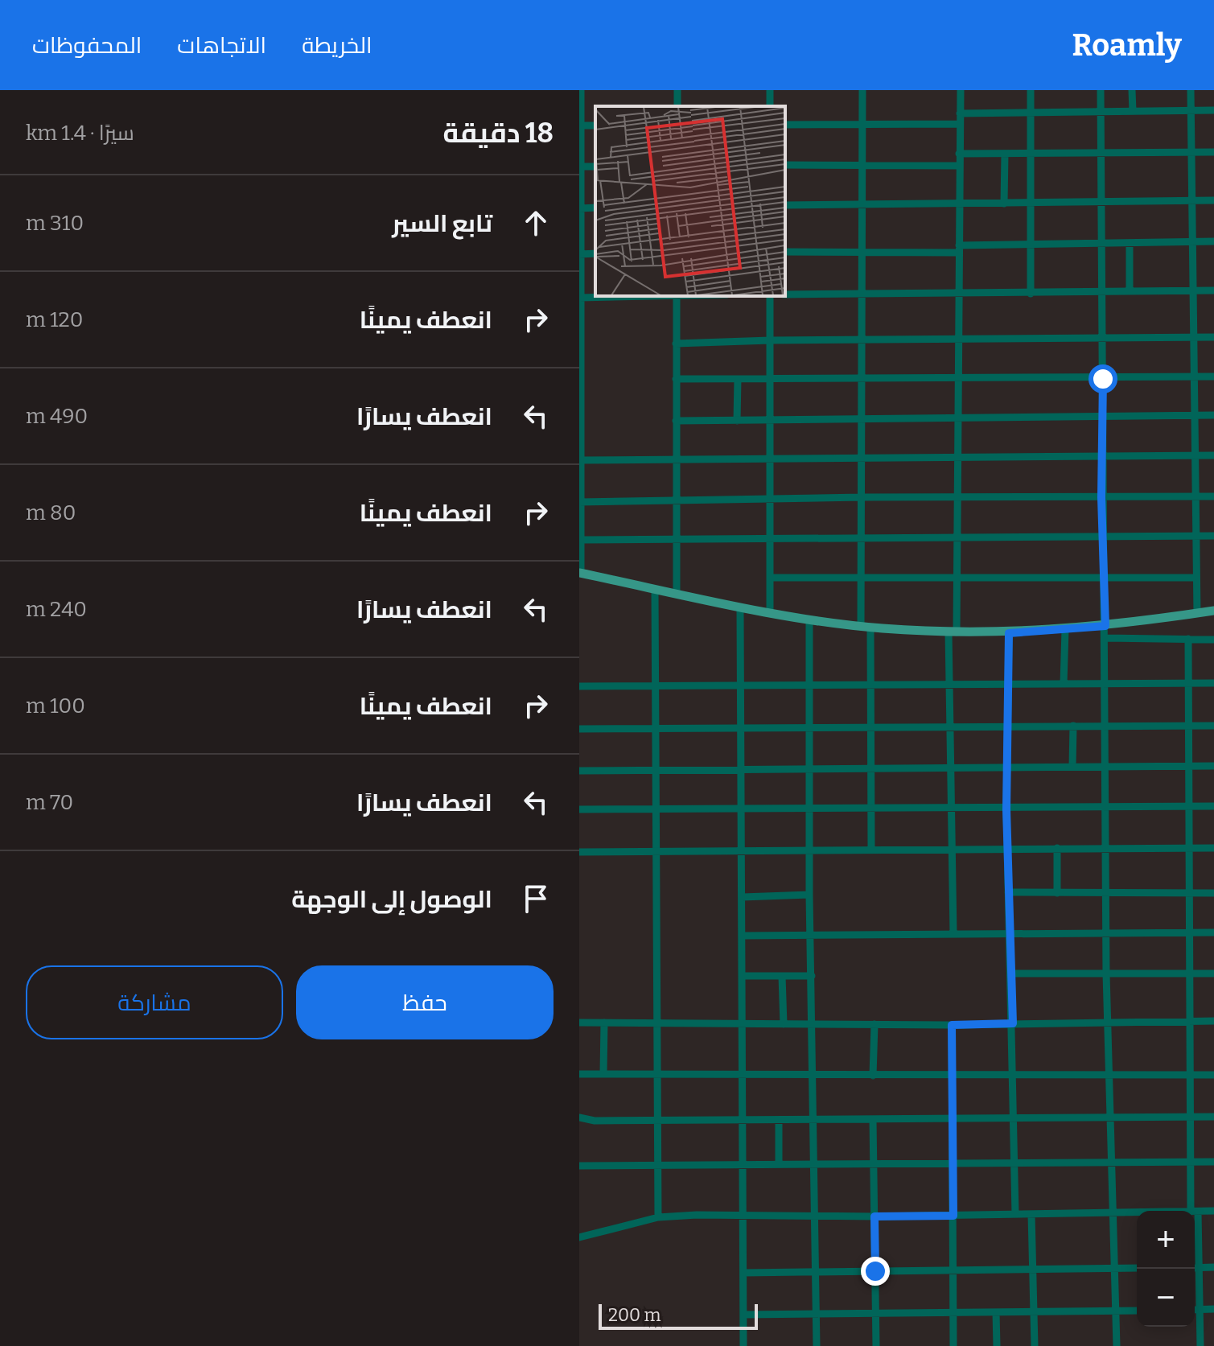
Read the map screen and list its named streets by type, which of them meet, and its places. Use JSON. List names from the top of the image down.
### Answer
{
  "scale_bar": "200 m",
  "page": {
    "header": "Roamly",
    "nav": ["الخريطة", "الاتجاهات", "المحفوظات"],
    "heading": ["18 دقيقة", "سيرًا · 1.4 km"],
    "list": [
      ["تابع السير", "310 m"],
      ["انعطف يمينًا", "120 m"],
      ["انعطف يسارًا", "490 m"],
      ["انعطف يمينًا", "80 m"],
      ["انعطف يسارًا", "240 m"],
      ["انعطف يمينًا", "100 m"],
      ["انعطف يسارًا", "70 m"],
      "الوصول إلى الوجهة"
    ],
    "buttons": ["حفظ", "مشاركة"],
    "map_buttons": ["+", "−"],
    "scale": "200 m"
  }
}
